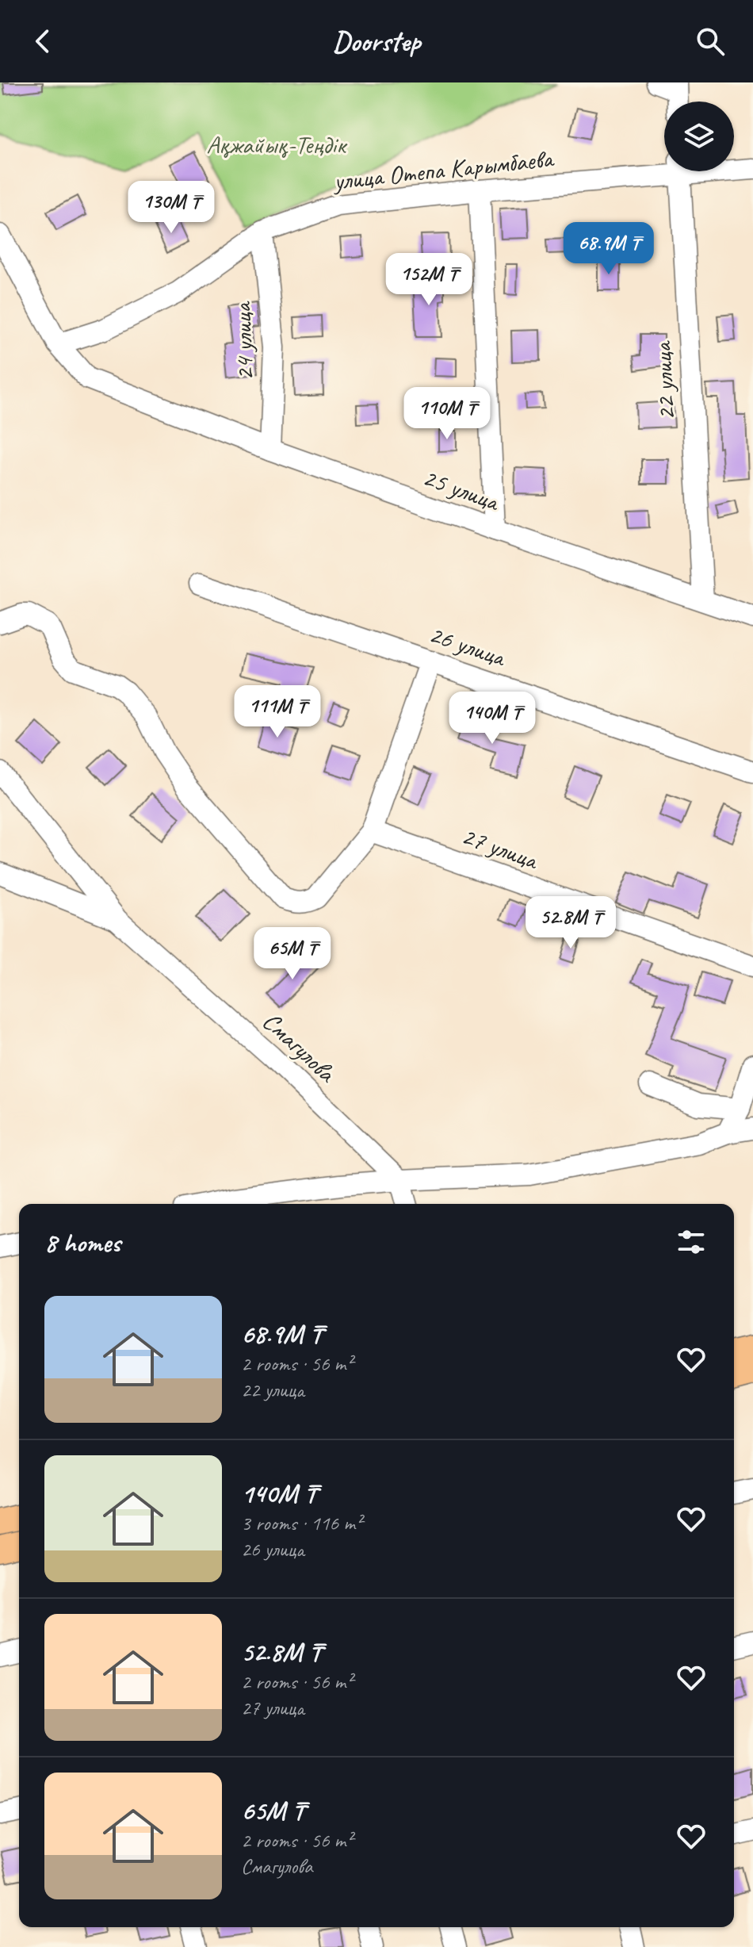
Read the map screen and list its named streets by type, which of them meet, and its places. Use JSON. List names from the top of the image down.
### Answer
{
  "streets": {
    "street": [
      "улица Отепа Карымбаева",
      "24 улица",
      "22 улица",
      "25 улица",
      "26 улица",
      "27 улица",
      "Смагулова"
    ]
  },
  "crossings": [
    ["улица Отепа Карымбаева", "24 улица"],
    ["улица Отепа Карымбаева", "25 улица"],
    ["24 улица", "25 улица"],
    ["22 улица", "25 улица"]
  ],
  "parks": ["Ақжайық-Теңдік"],
  "page": {
    "header": "Doorstep",
    "price": [
      "130M ₸",
      "68.9M ₸",
      "152M ₸",
      "110M ₸",
      "111M ₸",
      "140M ₸",
      "52.8M ₸",
      "65M ₸"
    ],
    "heading": "8 homes",
    "list": [
      {
        "name": "68.9M ₸",
        "note": "2 rooms · 56 m² · 22 улица"
      },
      {
        "name": "140M ₸",
        "note": "3 rooms · 116 m² · 26 улица"
      },
      {
        "name": "52.8M ₸",
        "note": "2 rooms · 56 m² · 27 улица"
      },
      {
        "name": "65M ₸",
        "note": "2 rooms · 56 m² · Смагулова"
      }
    ]
  }
}
